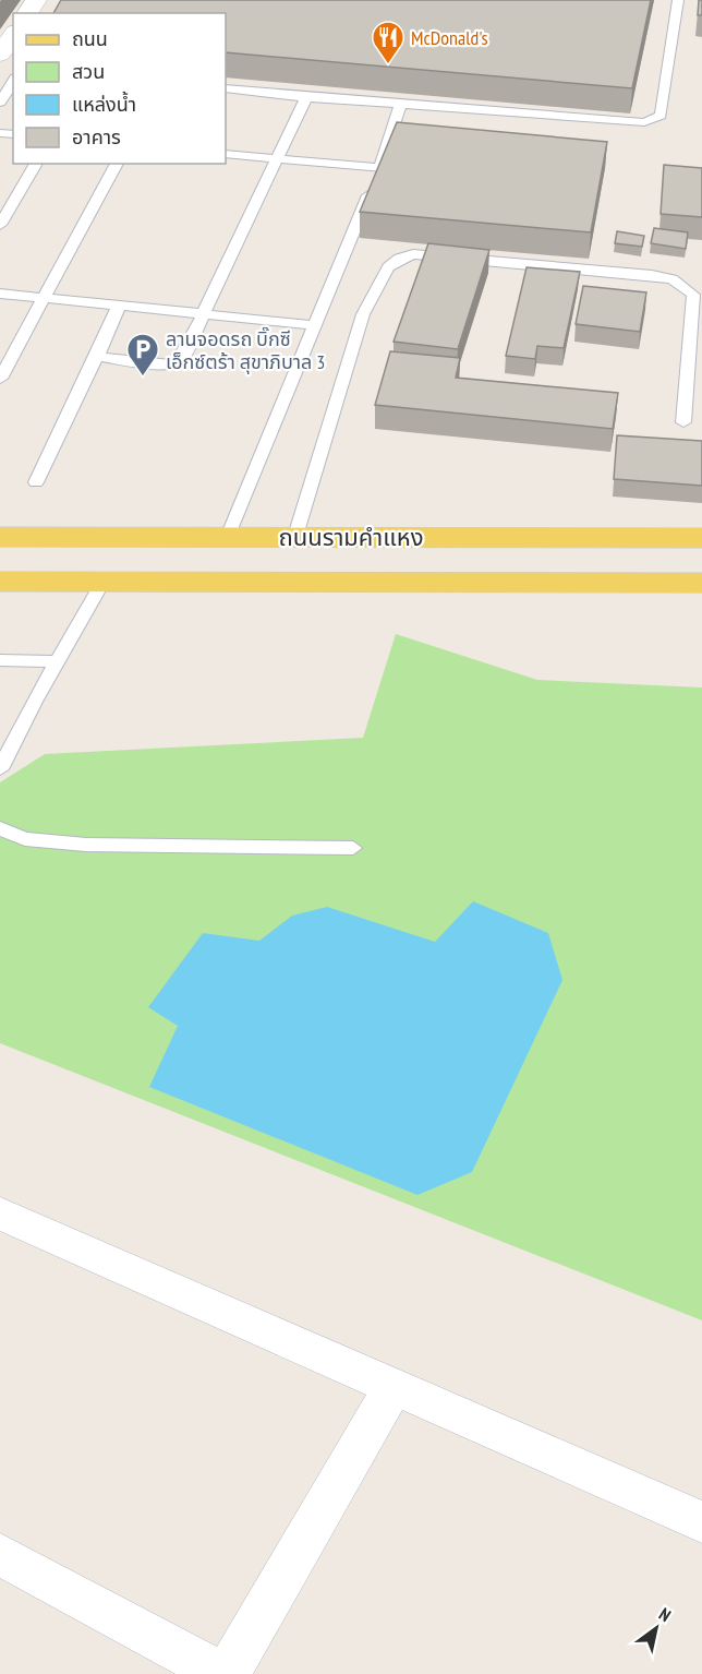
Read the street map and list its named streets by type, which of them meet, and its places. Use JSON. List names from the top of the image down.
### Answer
{
  "streets": {
    "main road": ["ถนนรามคำแหง"]
  },
  "places": {
    "restaurant": ["McDonald's"],
    "parking": ["ลานจอดรถ บิ๊กซี เอ็กซ์ตร้า สุขาภิบาล 3"]
  },
  "legend": [
    "ถนน",
    "สวน",
    "แหล่งน้ำ",
    "อาคาร"
  ],
  "north": "top right"
}
